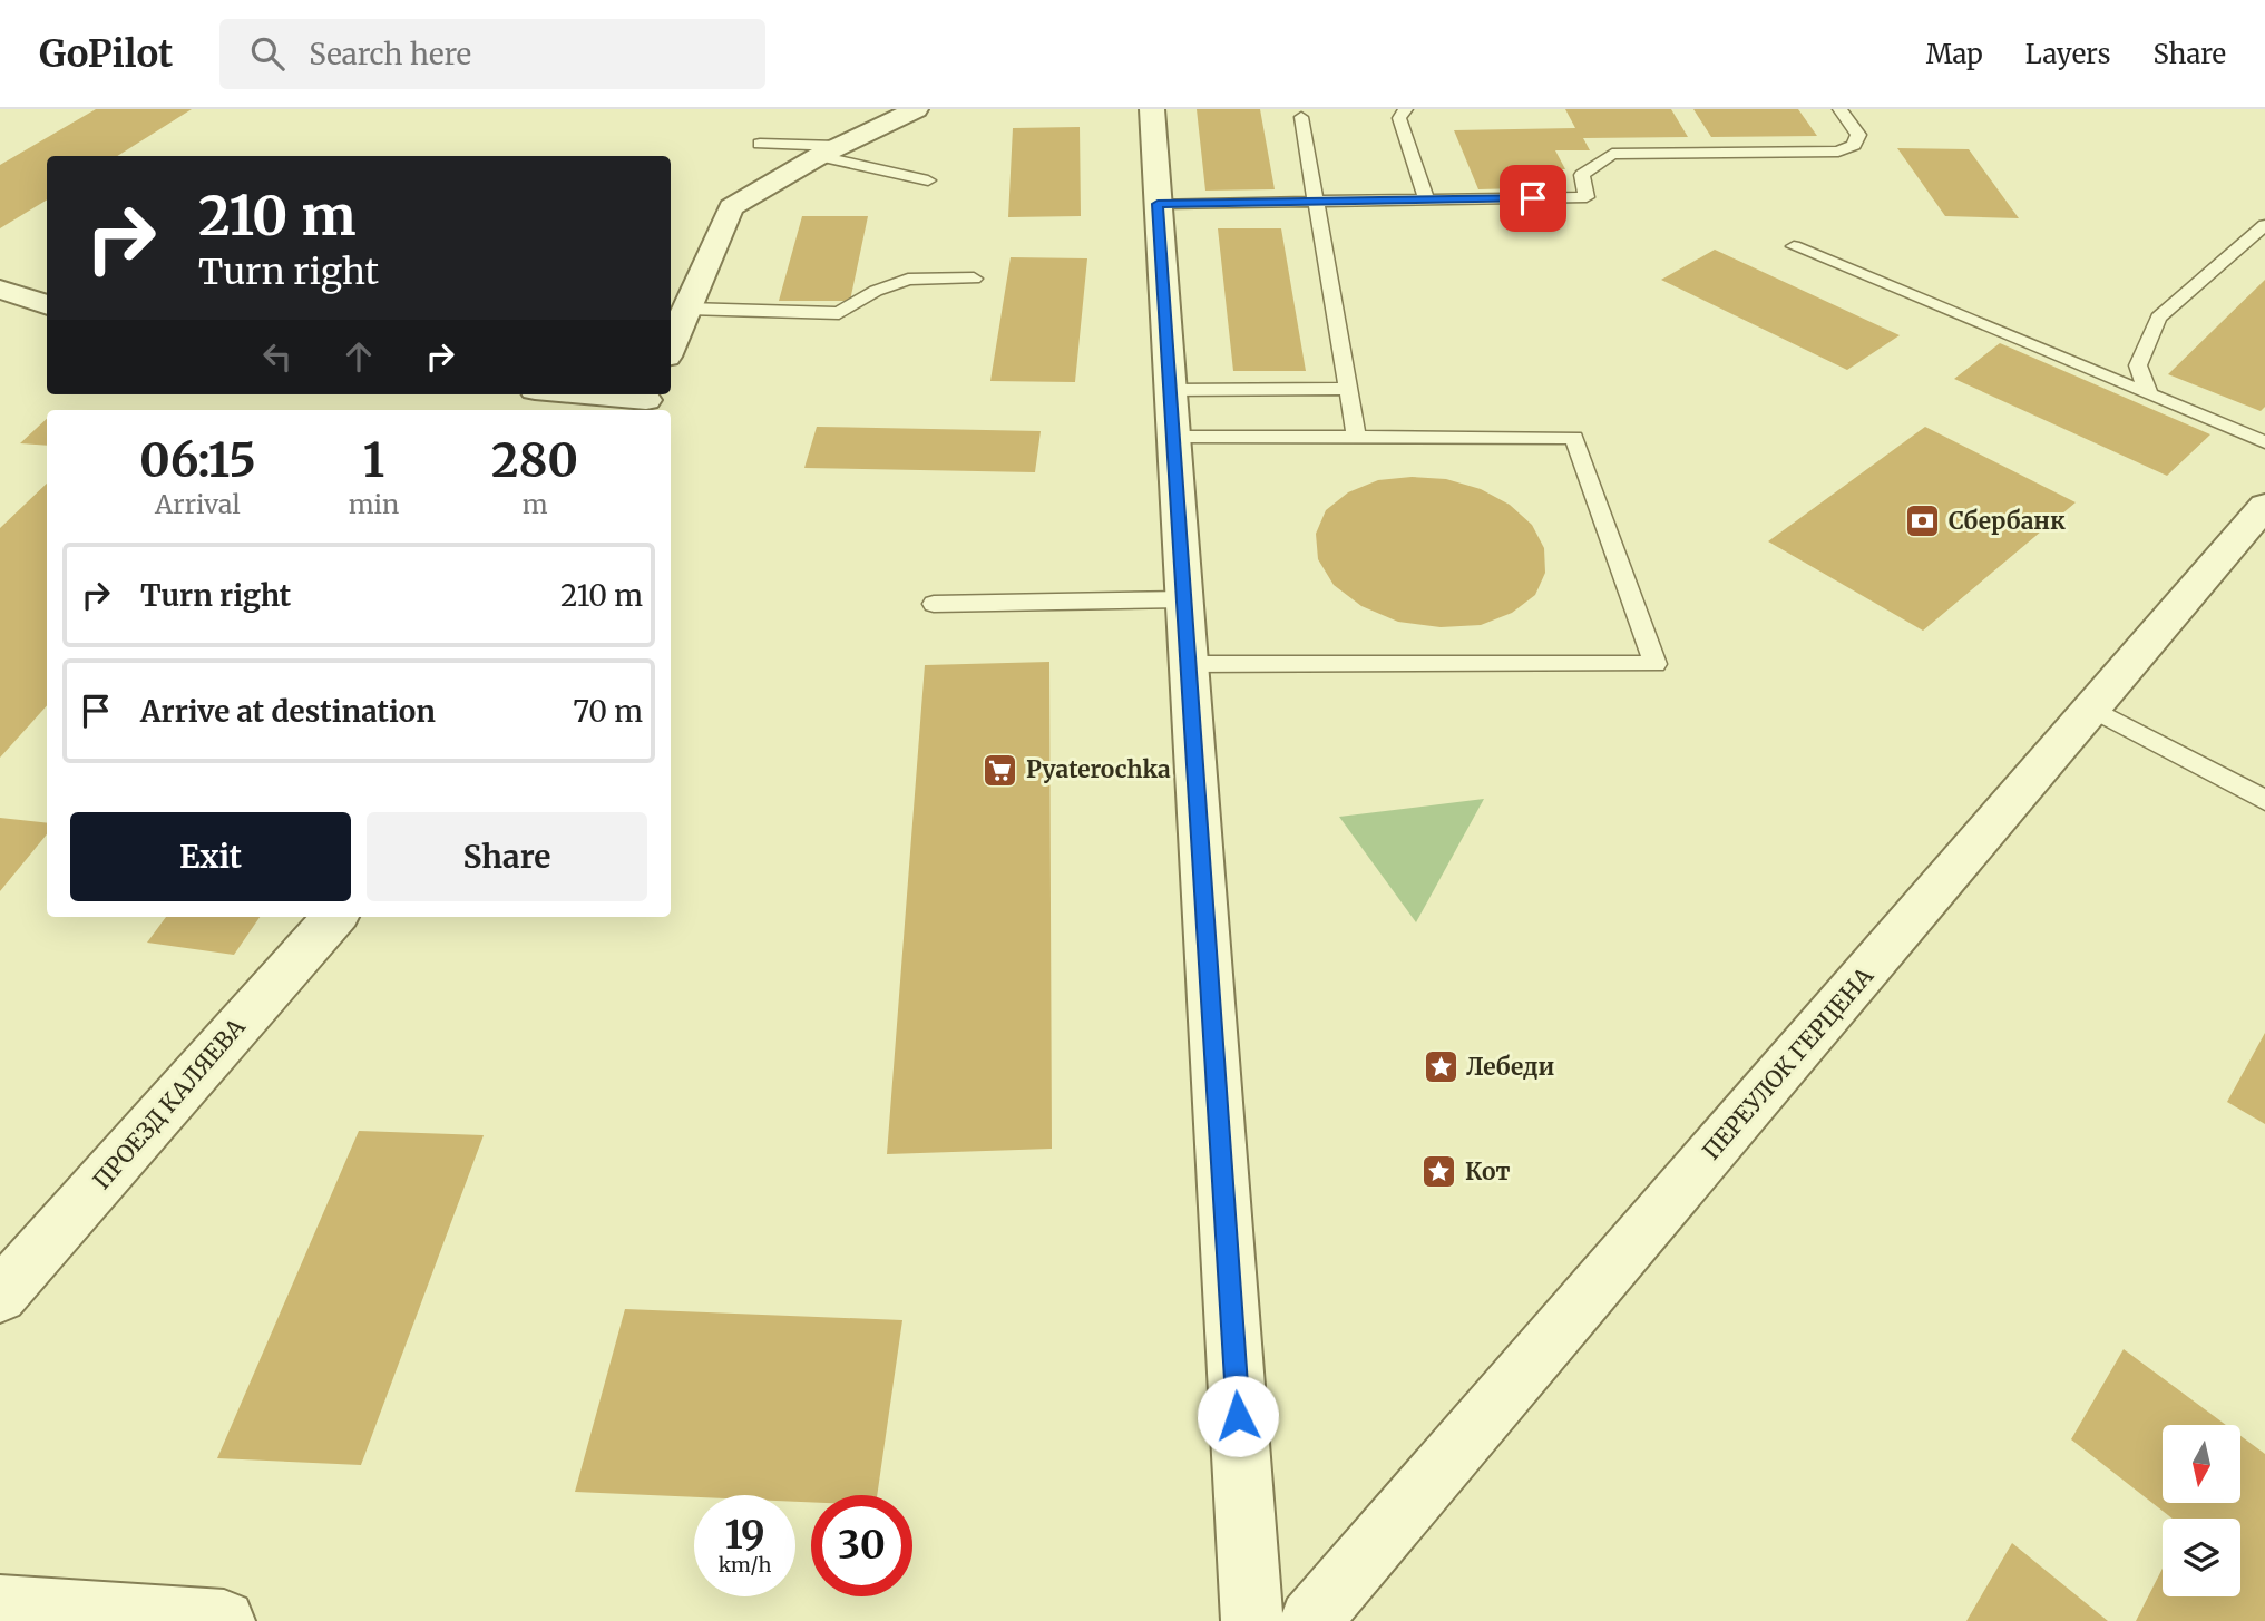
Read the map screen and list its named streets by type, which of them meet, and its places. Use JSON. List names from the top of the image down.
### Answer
{
  "streets": {
    "street": ["ПЕРЕУЛОК ГЕРЦЕНА", "ПРОЕЗД КАЛЯЕВА"]
  },
  "places": {
    "bank": ["Сбербанк"],
    "supermarket": ["Pyaterochka"],
    "place": ["Лебеди", "Кот"]
  },
  "north": "bottom",
  "page": {
    "header": "GoPilot",
    "search": "Search here",
    "nav": ["Map", "Layers", "Share"],
    "turn": ["210 m", "Turn right"],
    "eta": [
      "06:15",
      "Arrival",
      "1",
      "min",
      "280",
      "m"
    ],
    "list": [
      {
        "name": "Turn right",
        "value": "210 m"
      },
      {
        "name": "Arrive at destination",
        "value": "70 m"
      }
    ],
    "buttons": ["Exit", "Share"],
    "speed": "19 km/h",
    "limit": "30"
  }
}
